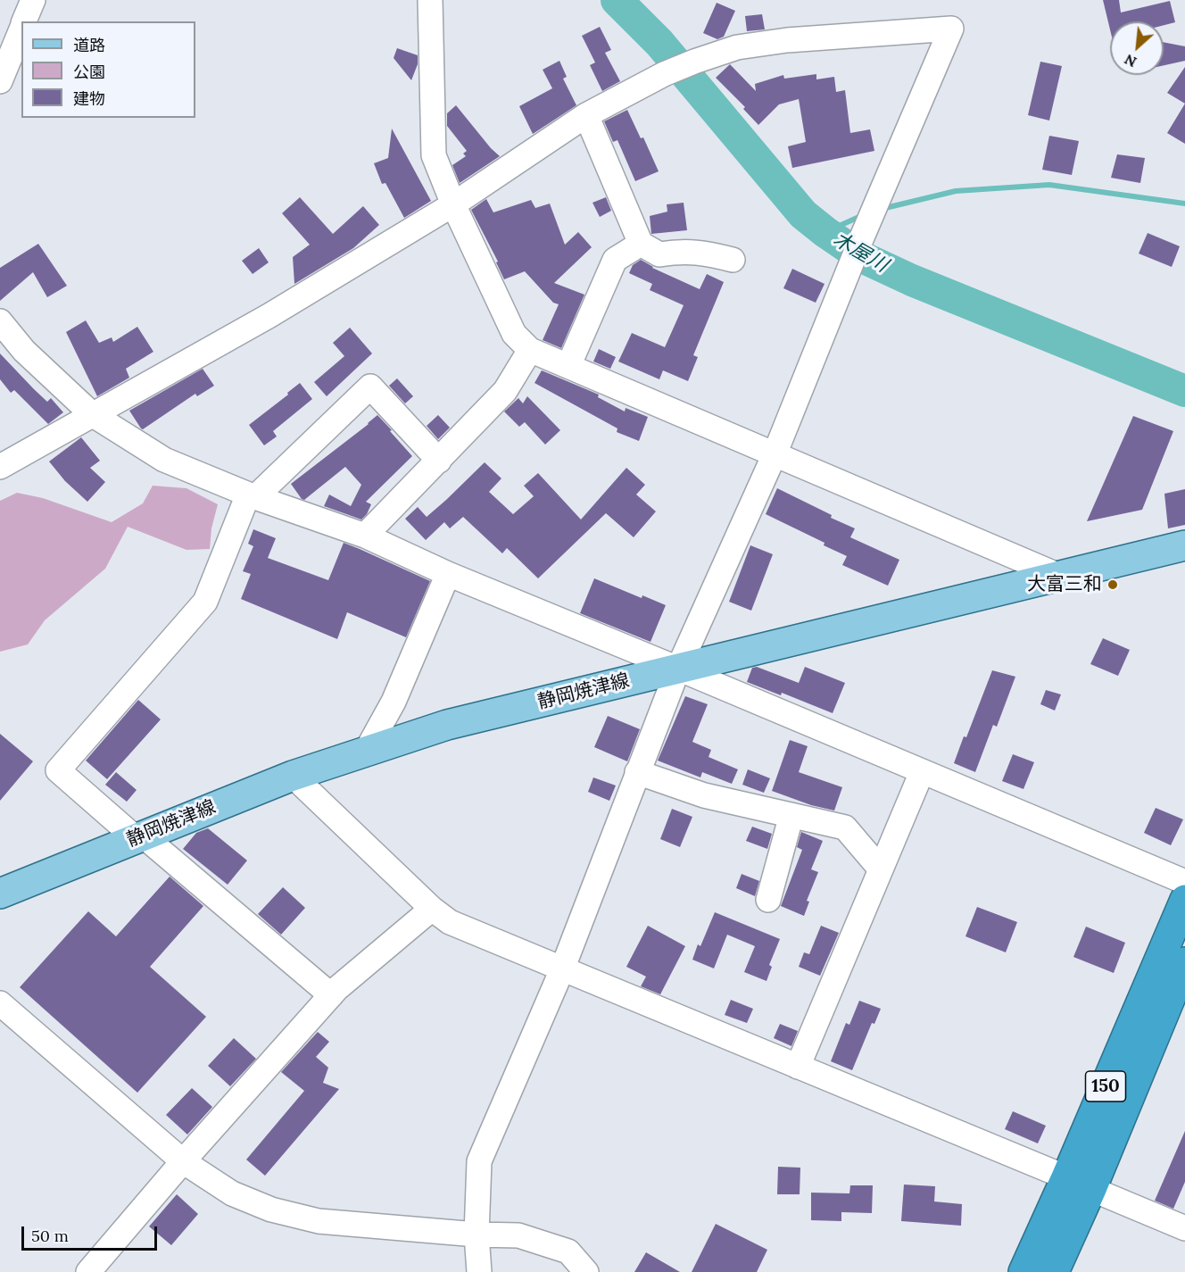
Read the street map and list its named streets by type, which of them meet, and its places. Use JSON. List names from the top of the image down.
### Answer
{
  "streets": {
    "highway": ["150"],
    "main road": ["静岡焼津線"]
  },
  "water": ["木屋川"],
  "places": ["大富三和"],
  "legend": ["道路", "公園", "建物"],
  "scale_bar": "50 m",
  "north": "bottom left"
}
